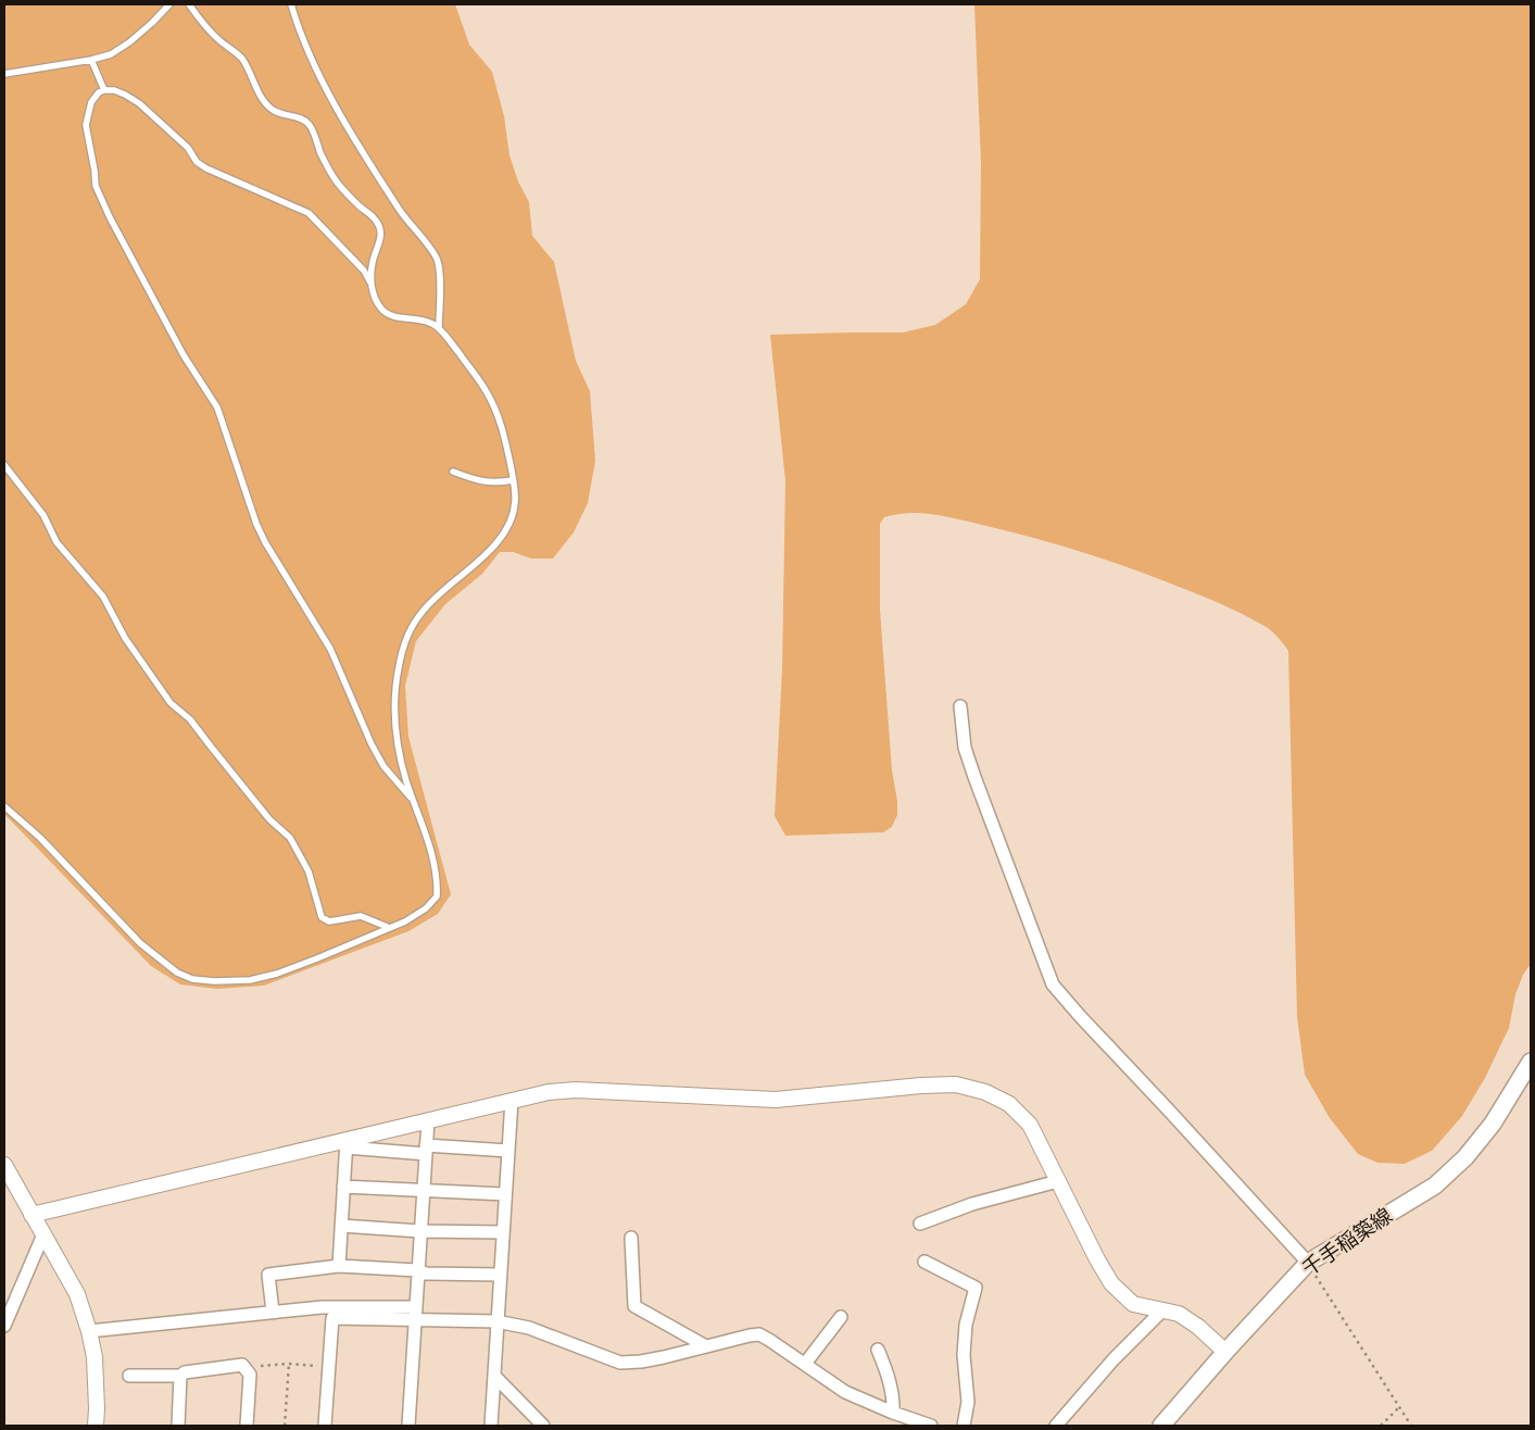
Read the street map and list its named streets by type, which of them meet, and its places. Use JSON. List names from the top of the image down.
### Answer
{
  "streets": {
    "main road": ["千手稲築線"]
  }
}
